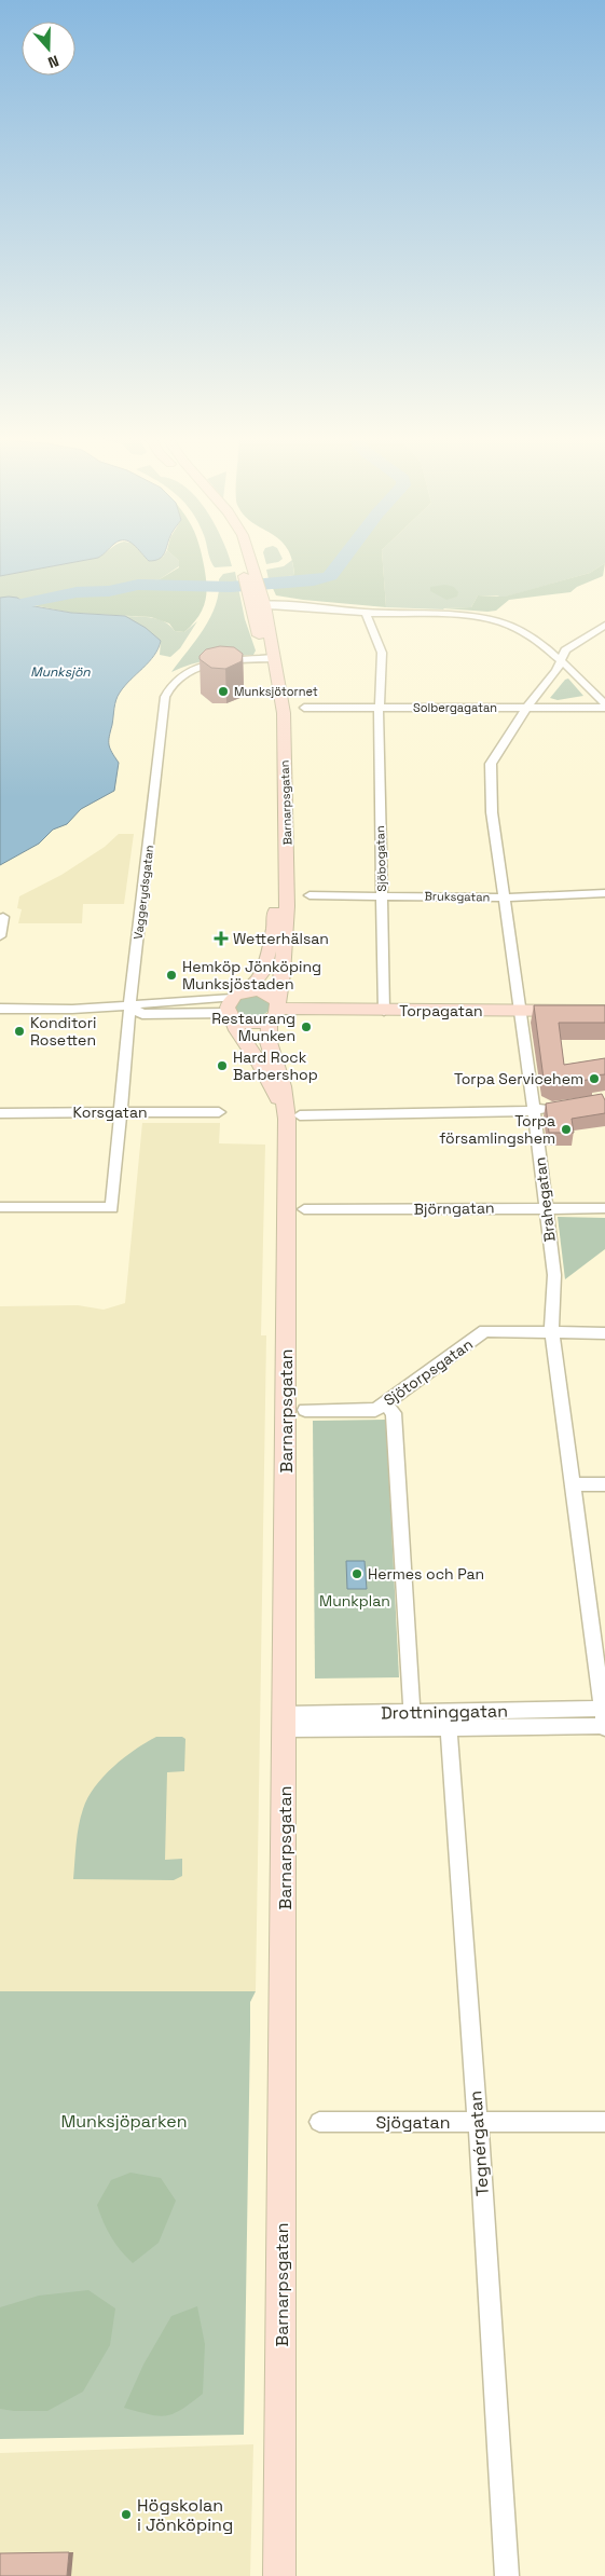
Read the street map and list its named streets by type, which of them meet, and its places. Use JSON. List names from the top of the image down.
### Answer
{
  "streets": {
    "main road": ["Barnarpsgatan", "Torpagatan"],
    "street": [
      "Solbergagatan",
      "Sjöbogatan",
      "Vaggerydsgatan",
      "Bruksgatan",
      "Korsgatan",
      "Brahegatan",
      "Björngatan",
      "Sjötorpsgatan",
      "Drottninggatan",
      "Sjögatan",
      "Tegnérgatan"
    ]
  },
  "crossings": [
    ["Solbergagatan", "Sjöbogatan"],
    ["Solbergagatan", "Brahegatan"],
    ["Barnarpsgatan", "Vaggerydsgatan"],
    ["Barnarpsgatan", "Torpagatan"],
    ["Barnarpsgatan", "Drottninggatan"],
    ["Sjöbogatan", "Bruksgatan"],
    ["Sjöbogatan", "Torpagatan"],
    ["Vaggerydsgatan", "Korsgatan"],
    ["Bruksgatan", "Brahegatan"],
    ["Torpagatan", "Brahegatan"],
    ["Brahegatan", "Björngatan"],
    ["Brahegatan", "Sjötorpsgatan"],
    ["Brahegatan", "Drottninggatan"],
    ["Drottninggatan", "Tegnérgatan"],
    ["Sjögatan", "Tegnérgatan"]
  ],
  "water": ["Munksjön"],
  "parks": ["Munkplan", "Munksjöparken"],
  "places": {
    "other": [
      "Munksjötornet",
      "Hemköp Jönköping Munksjöstaden",
      "Restaurang Munken",
      "Konditori Rosetten",
      "Hard Rock Barbershop",
      "Torpa Servicehem",
      "Torpa församlingshem",
      "Hermes och Pan",
      "Högskolan i Jönköping"
    ],
    "health": ["Wetterhälsan"]
  },
  "north": "bottom"
}
